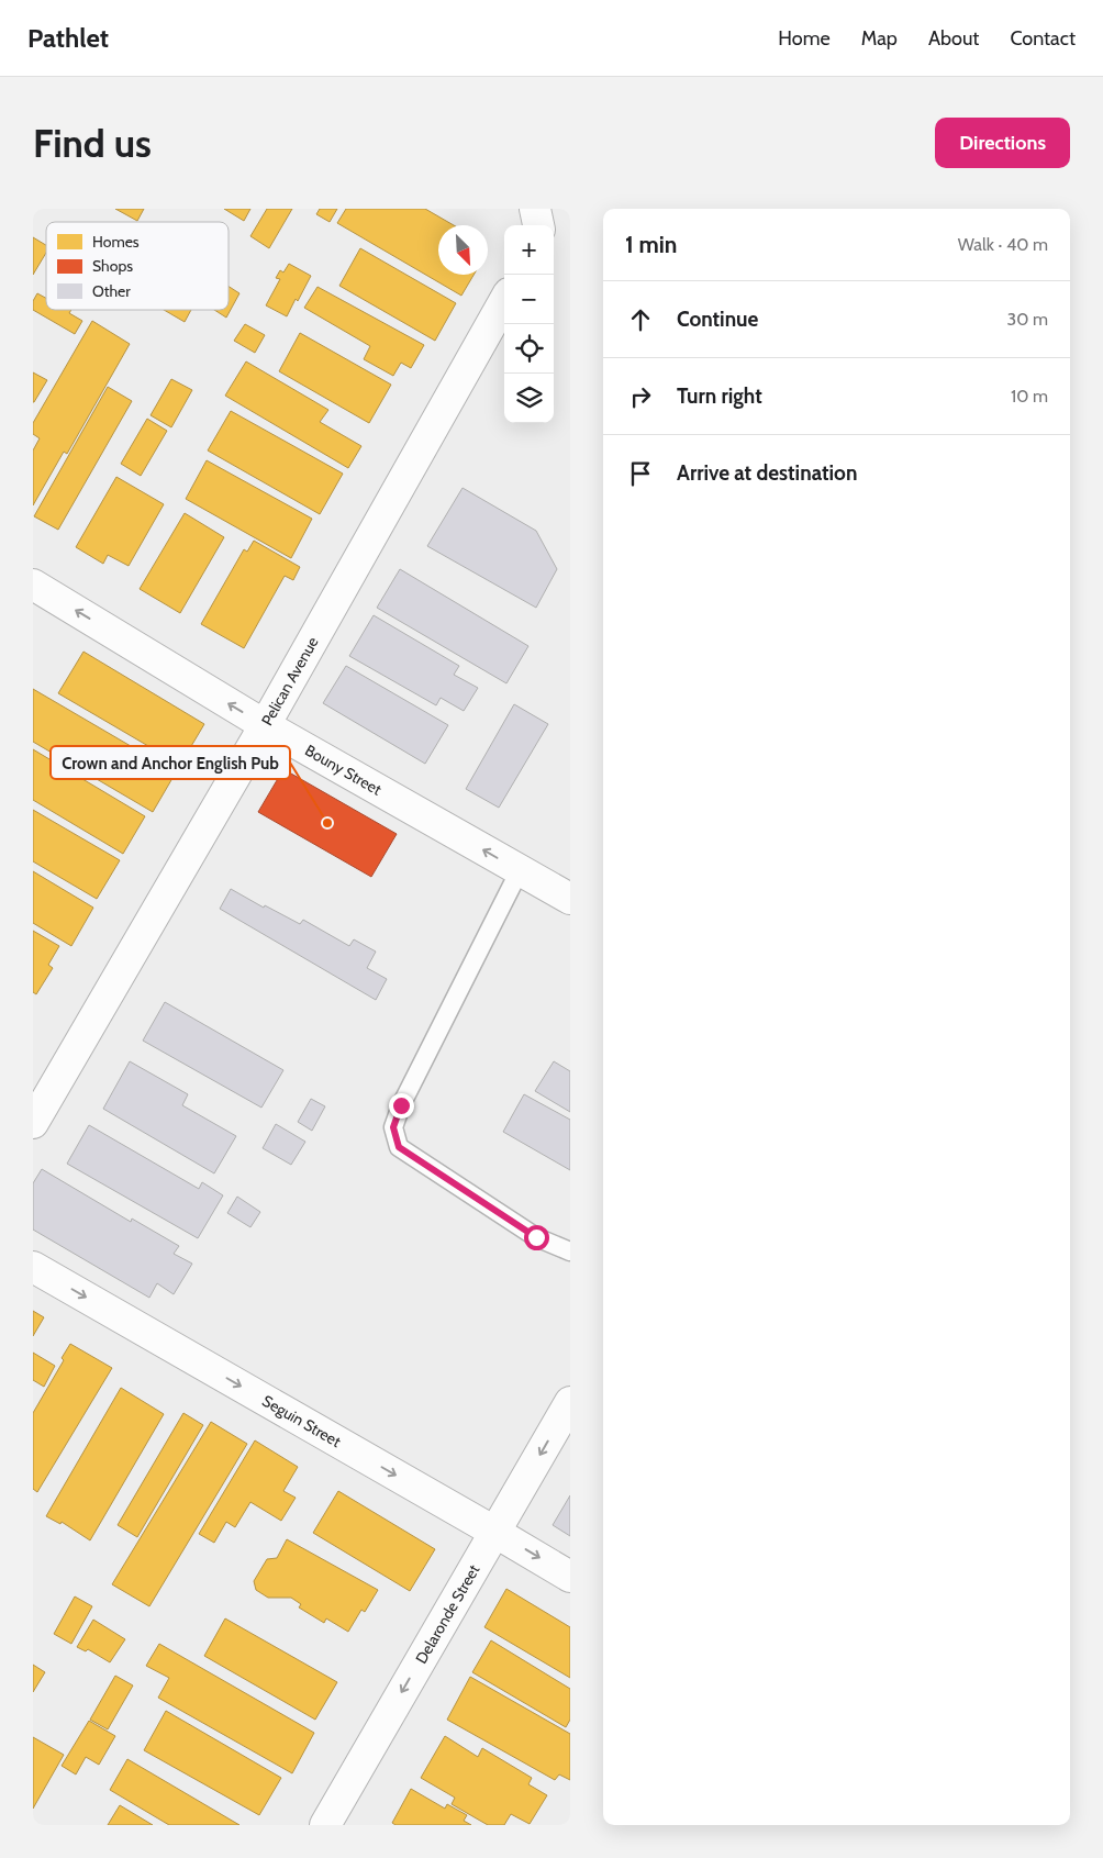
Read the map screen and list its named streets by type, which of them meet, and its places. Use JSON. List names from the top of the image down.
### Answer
{
  "streets": {
    "street": [
      "Pelican Avenue",
      "Bouny Street",
      "Seguin Street",
      "Delaronde Street"
    ]
  },
  "crossings": [
    ["Pelican Avenue", "Bouny Street"],
    ["Seguin Street", "Delaronde Street"]
  ],
  "one_way": ["Bouny Street", "Seguin Street", "Delaronde Street"],
  "places": ["Crown and Anchor English Pub"],
  "legend": ["Homes", "Shops", "Other"],
  "north": "bottom right",
  "page": {
    "header": "Pathlet",
    "nav": [
      "Home",
      "Map",
      "About",
      "Contact"
    ],
    "buttons": "Directions",
    "title": "Find us",
    "heading": ["1 min", "Walk · 40 m"],
    "map_buttons": ["+", "−"],
    "list": [
      ["Continue", "30 m"],
      ["Turn right", "10 m"],
      "Arrive at destination"
    ]
  }
}
